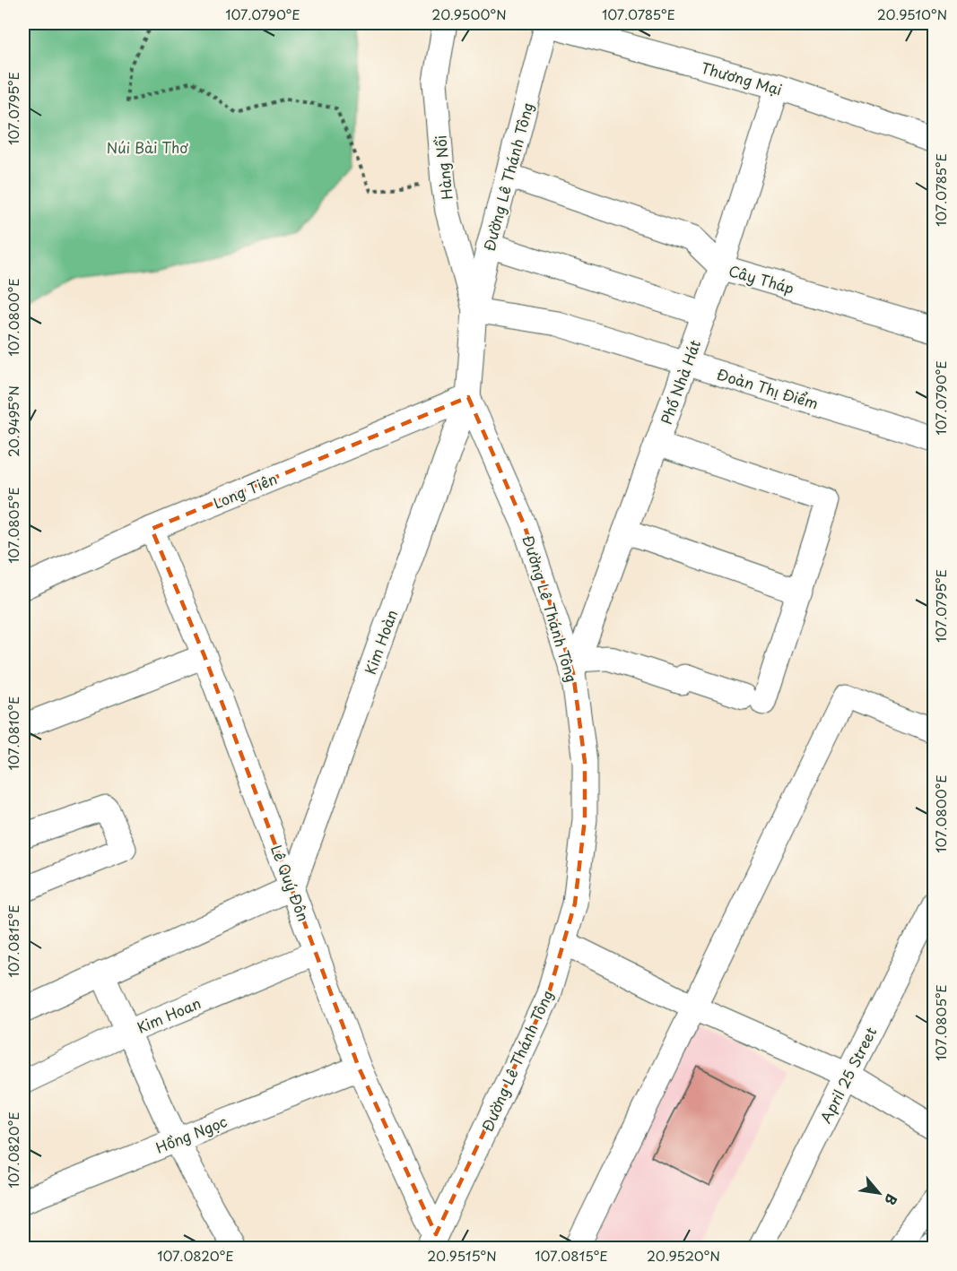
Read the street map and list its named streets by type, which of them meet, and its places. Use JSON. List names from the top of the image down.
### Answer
{
  "streets": {
    "street": [
      "Thương Mại",
      "Hàng Nồi",
      "Đường Lê Thánh Tông",
      "Cây Tháp",
      "Phố Nhà Hát",
      "Đoàn Thị Điểm",
      "Long Tiên",
      "Kim Hoàn",
      "Lê Quý Đôn",
      "Kim Hoan",
      "April 25 Street",
      "Hồng Ngọc"
    ]
  },
  "crossings": [
    ["Thương Mại", "Đường Lê Thánh Tông"],
    ["Thương Mại", "Phố Nhà Hát"],
    ["Hàng Nồi", "Đường Lê Thánh Tông"],
    ["Hàng Nồi", "Đoàn Thị Điểm"],
    ["Đường Lê Thánh Tông", "Cây Tháp"],
    ["Đường Lê Thánh Tông", "Phố Nhà Hát"],
    ["Đường Lê Thánh Tông", "Đoàn Thị Điểm"],
    ["Đường Lê Thánh Tông", "Long Tiên"],
    ["Đường Lê Thánh Tông", "Kim Hoàn"],
    ["Đường Lê Thánh Tông", "Lê Quý Đôn"],
    ["Cây Tháp", "Phố Nhà Hát"],
    ["Phố Nhà Hát", "Đoàn Thị Điểm"],
    ["Long Tiên", "Kim Hoàn"],
    ["Long Tiên", "Lê Quý Đôn"],
    ["Kim Hoàn", "Lê Quý Đôn"],
    ["Lê Quý Đôn", "Kim Hoan"],
    ["Lê Quý Đôn", "Hồng Ngọc"]
  ],
  "parks": ["Núi Bài Thơ"],
  "north": "bottom right",
  "coordinates": [
    "107.0790°E",
    "20.9500°N",
    "107.0785°E",
    "20.9510°N",
    "107.0795°E",
    "107.0800°E",
    "20.9495°N",
    "107.0805°E",
    "107.0810°E",
    "107.0815°E",
    "107.0820°E",
    "20.9515°N",
    "20.9520°N"
  ]
}
